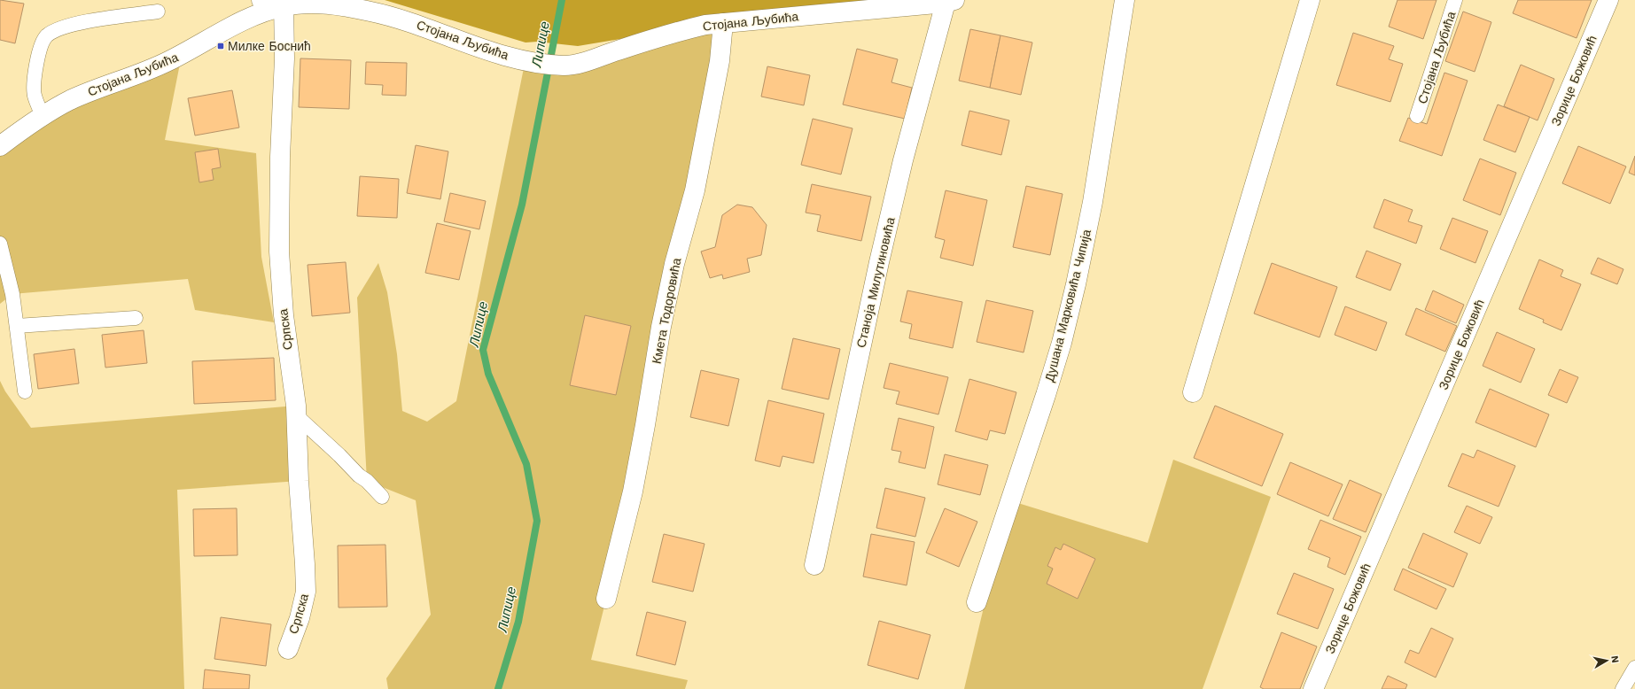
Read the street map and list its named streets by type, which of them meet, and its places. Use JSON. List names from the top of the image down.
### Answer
{
  "streets": {
    "street": [
      "Стојана Љубића",
      "Зорице Божовић",
      "Станоја Милутиновића",
      "Душана Марковића Чипија",
      "Кмета Тодоровића",
      "Српска"
    ]
  },
  "crossings": [
    ["Стојана Љубића", "Станоја Милутиновића"],
    ["Стојана Љубића", "Кмета Тодоровића"],
    ["Стојана Љубића", "Српска"]
  ],
  "water": ["Липице"],
  "places": {
    "transit": ["Милке Боснић"]
  },
  "north": "right"
}
